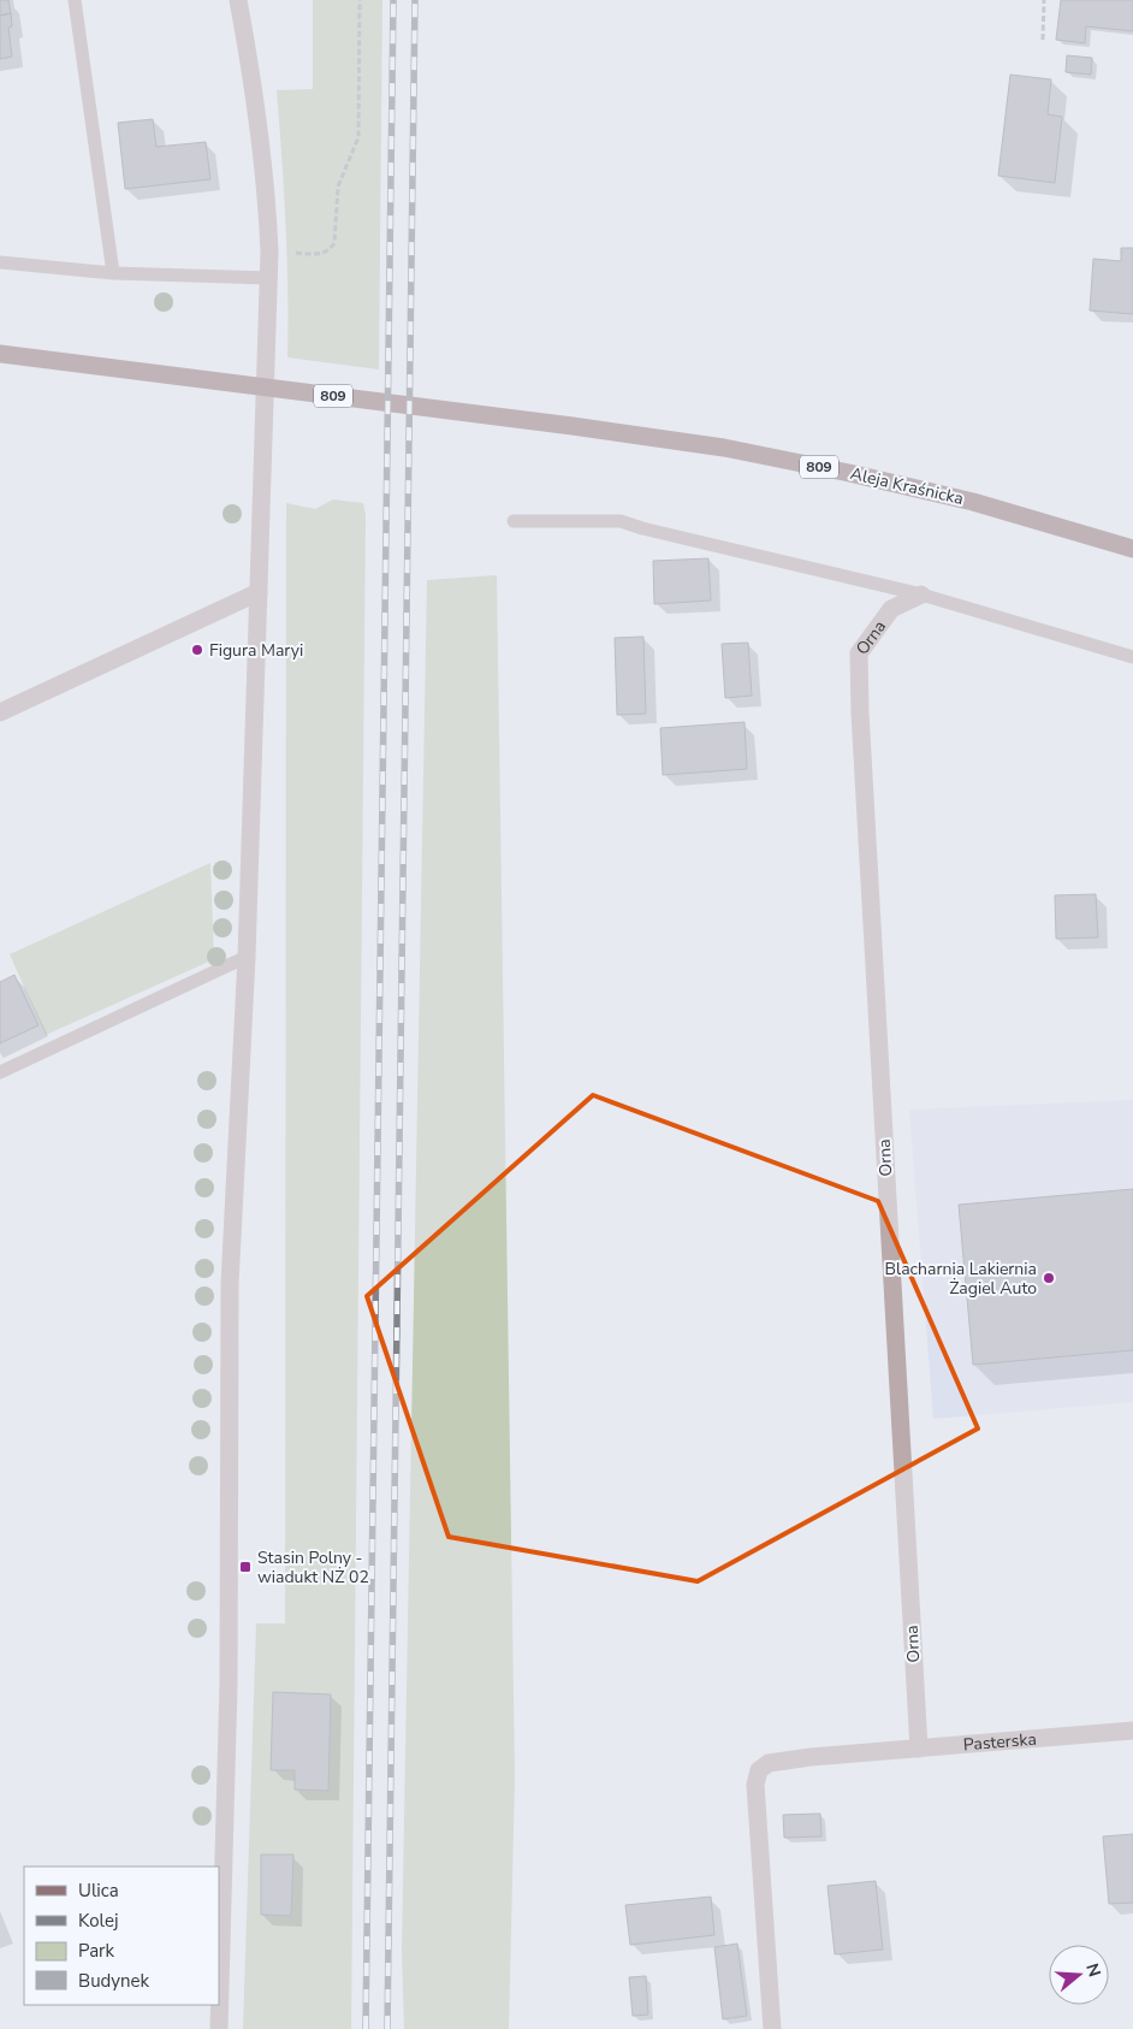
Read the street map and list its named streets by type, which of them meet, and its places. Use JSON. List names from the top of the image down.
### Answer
{
  "streets": {
    "main road": ["809", "Aleja Kraśnicka"],
    "street": ["Orna", "Pasterska"]
  },
  "crossings": [
    ["Orna", "Pasterska"]
  ],
  "places": {
    "other": ["Figura Maryi", "Blacharnia Lakiernia Żagiel Auto"],
    "transit": ["Stasin Polny - wiadukt NŻ 02"]
  },
  "legend": [
    "Ulica",
    "Kolej",
    "Park",
    "Budynek"
  ],
  "north": "right"
}
